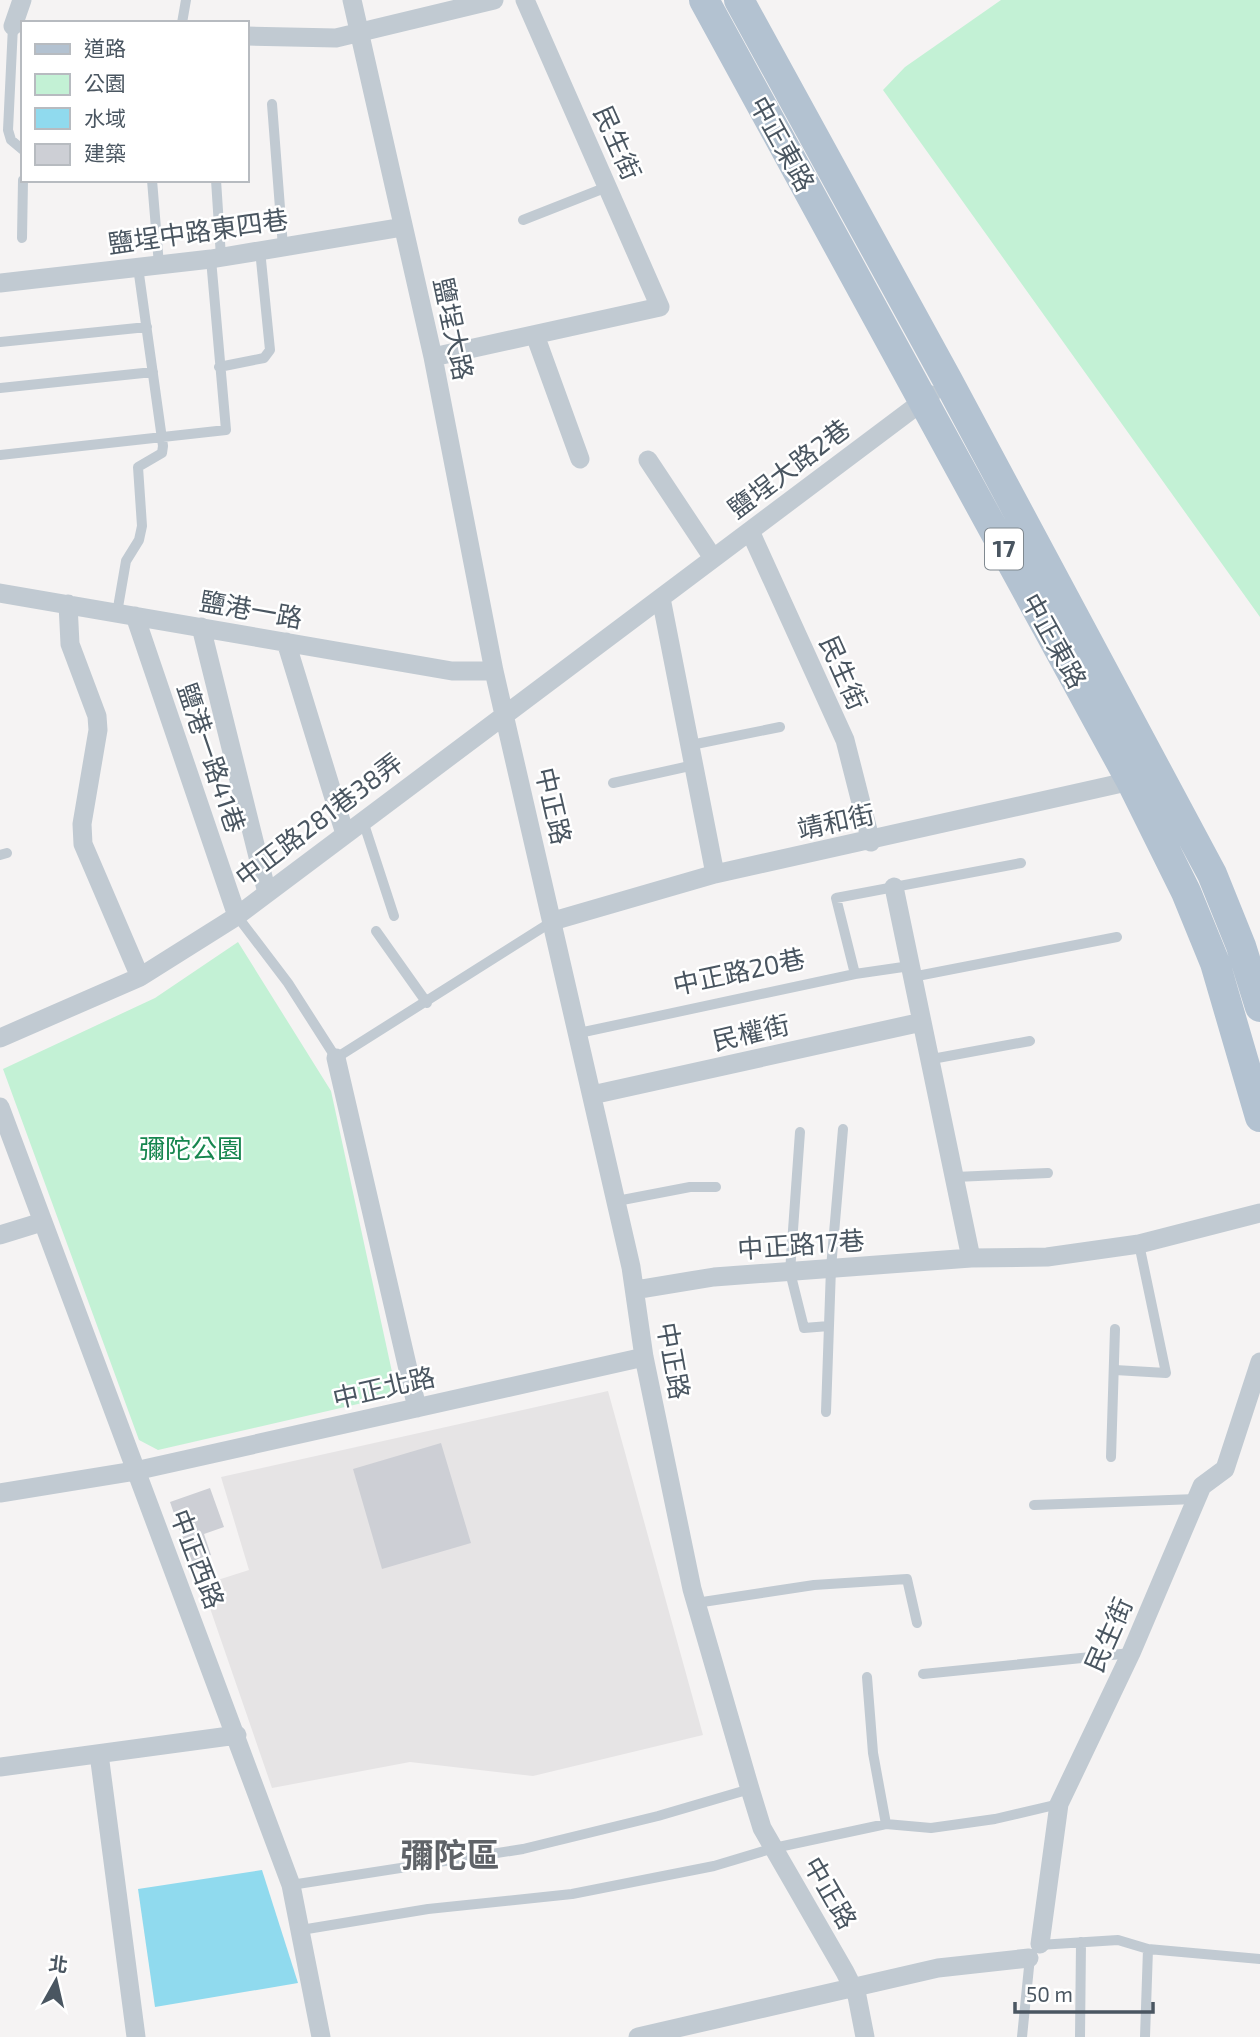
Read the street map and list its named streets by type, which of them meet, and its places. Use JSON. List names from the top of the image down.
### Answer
{
  "streets": {
    "main road": ["中正東路", "17"],
    "street": [
      "民生街",
      "鹽埕中路東四巷",
      "鹽埕大路",
      "鹽埕大路2巷",
      "鹽港一路",
      "鹽港一路41巷",
      "中正路",
      "中正路281巷38弄",
      "靖和街",
      "民權街",
      "中正路17巷",
      "中正北路",
      "中正西路"
    ],
    "lane": ["中正路20巷"]
  },
  "crossings": [
    ["民生街", "鹽埕大路2巷"],
    ["民生街", "靖和街"],
    ["中正東路", "鹽埕大路2巷"],
    ["中正東路", "靖和街"],
    ["鹽埕中路東四巷", "鹽埕大路"],
    ["鹽埕大路", "鹽港一路"],
    ["鹽埕大路", "中正路"],
    ["鹽埕大路2巷", "中正路281巷38弄"],
    ["鹽港一路", "鹽港一路41巷"],
    ["鹽港一路", "中正路"],
    ["鹽港一路41巷", "中正路281巷38弄"],
    ["中正路", "中正路281巷38弄"],
    ["中正路", "靖和街"],
    ["中正路", "中正路20巷"],
    ["中正路", "民權街"],
    ["中正路", "中正路17巷"],
    ["中正路", "中正北路"],
    ["中正北路", "中正西路"]
  ],
  "districts": ["彌陀區"],
  "parks": ["彌陀公園"],
  "legend": [
    "道路",
    "公園",
    "水域",
    "建築"
  ],
  "scale_bar": "50 m",
  "north": "top"
}
